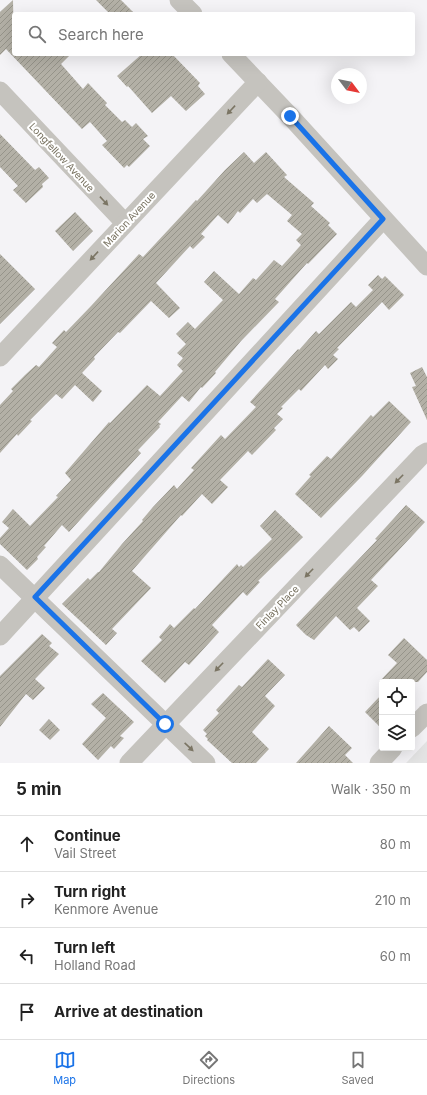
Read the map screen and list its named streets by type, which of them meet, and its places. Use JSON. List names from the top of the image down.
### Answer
{
  "streets": {
    "street": ["Longfellow Avenue", "Marion Avenue", "Finlay Place"]
  },
  "crossings": [
    ["Longfellow Avenue", "Marion Avenue"]
  ],
  "one_way": ["Longfellow Avenue", "Marion Avenue", "Finlay Place"],
  "north": "bottom right",
  "page": {
    "search": "Search here",
    "heading": ["5 min", "Walk · 350 m"],
    "list": [
      ["Continue", "Vail Street", "80 m"],
      ["Turn right", "Kenmore Avenue", "210 m"],
      ["Turn left", "Holland Road", "60 m"],
      "Arrive at destination"
    ],
    "nav": ["Map", "Directions", "Saved"]
  }
}
